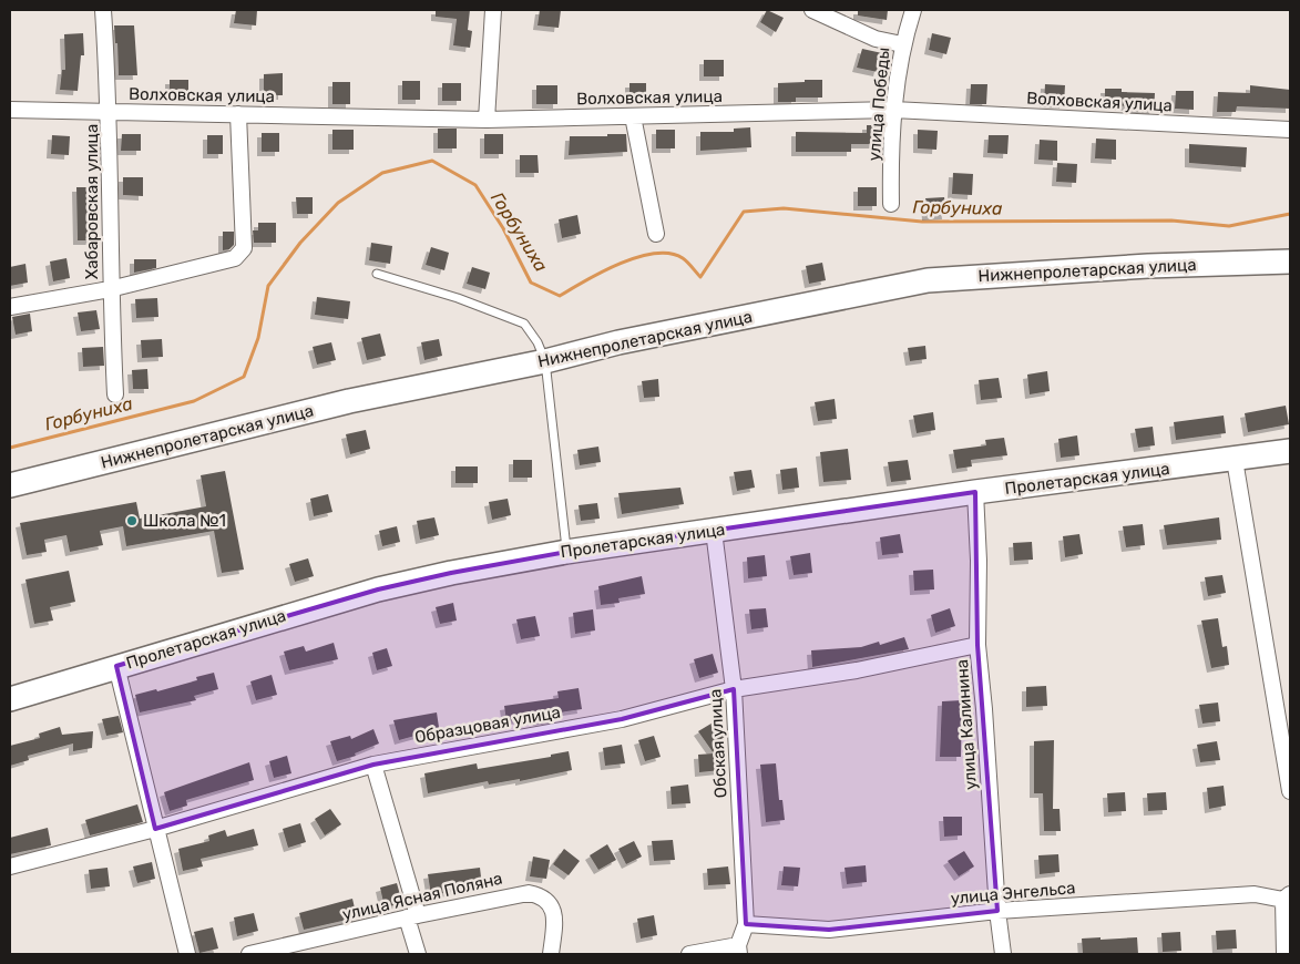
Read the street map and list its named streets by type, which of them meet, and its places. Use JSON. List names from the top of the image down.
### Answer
{
  "streets": {
    "main road": ["Нижнепролетарская улица", "Пролетарская улица"],
    "street": [
      "Волховская улица",
      "улица Победы",
      "Хабаровская улица",
      "Образцовая улица",
      "улица Калинина",
      "Обская улица",
      "улица Энгельса",
      "улица Ясная Поляна"
    ]
  },
  "crossings": [
    ["Волховская улица", "улица Победы"],
    ["Волховская улица", "Хабаровская улица"],
    ["Пролетарская улица", "улица Калинина"],
    ["Пролетарская улица", "Обская улица"],
    ["Образцовая улица", "улица Калинина"],
    ["Образцовая улица", "Обская улица"],
    ["улица Калинина", "улица Энгельса"],
    ["Обская улица", "улица Энгельса"]
  ],
  "water": ["Горбуниха"],
  "places": ["Школа №1"]
}
